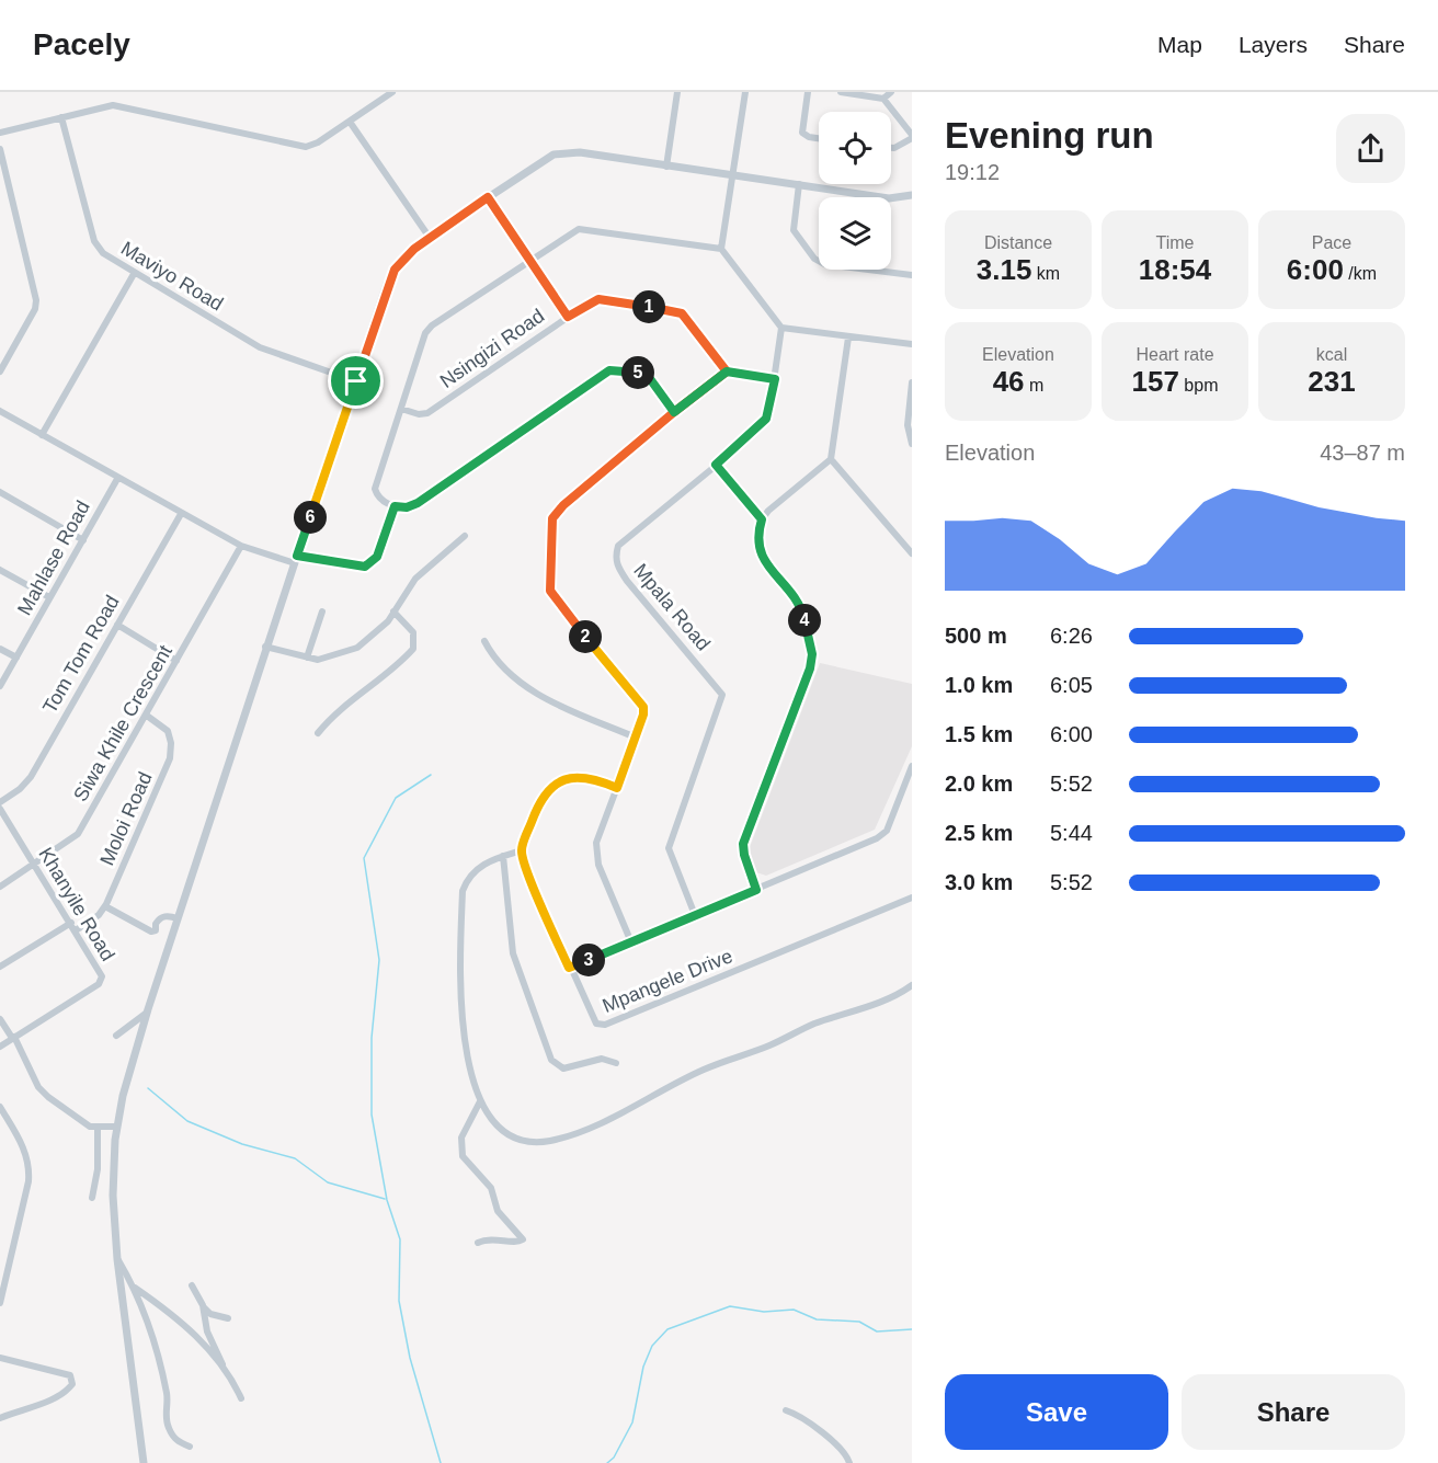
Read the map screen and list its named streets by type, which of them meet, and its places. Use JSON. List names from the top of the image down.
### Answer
{
  "streets": {
    "street": [
      "Maviyo Road",
      "Nsingizi Road",
      "Mahlase Road",
      "Mpala Road",
      "Tom Tom Road",
      "Siwa Khile Crescent",
      "Moloi Road",
      "Khanyile Road",
      "Mpangele Drive"
    ]
  },
  "crossings": [
    ["Siwa Khile Crescent", "Moloi Road"],
    ["Siwa Khile Crescent", "Khanyile Road"],
    ["Moloi Road", "Khanyile Road"]
  ],
  "page": {
    "header": "Pacely",
    "nav": ["Map", "Layers", "Share"],
    "heading": ["Evening run", "19:12"],
    "stats": [
      ["Distance", "3.15 km"],
      ["Time", "18:54"],
      ["Pace", "6:00 /km"],
      ["Elevation", "46 m"],
      ["Heart rate", "157 bpm"],
      ["kcal", "231"]
    ],
    "pins": [
      "1",
      "5",
      "6",
      "4",
      "2",
      "3"
    ],
    "chart": ["Elevation", "43–87 m"],
    "list": [
      {
        "name": "500 m",
        "note": "6:26"
      },
      {
        "name": "1.0 km",
        "note": "6:05"
      },
      {
        "name": "1.5 km",
        "note": "6:00"
      },
      {
        "name": "2.0 km",
        "note": "5:52"
      },
      {
        "name": "2.5 km",
        "note": "5:44"
      },
      {
        "name": "3.0 km",
        "note": "5:52"
      }
    ],
    "buttons": ["Save", "Share"]
  }
}
